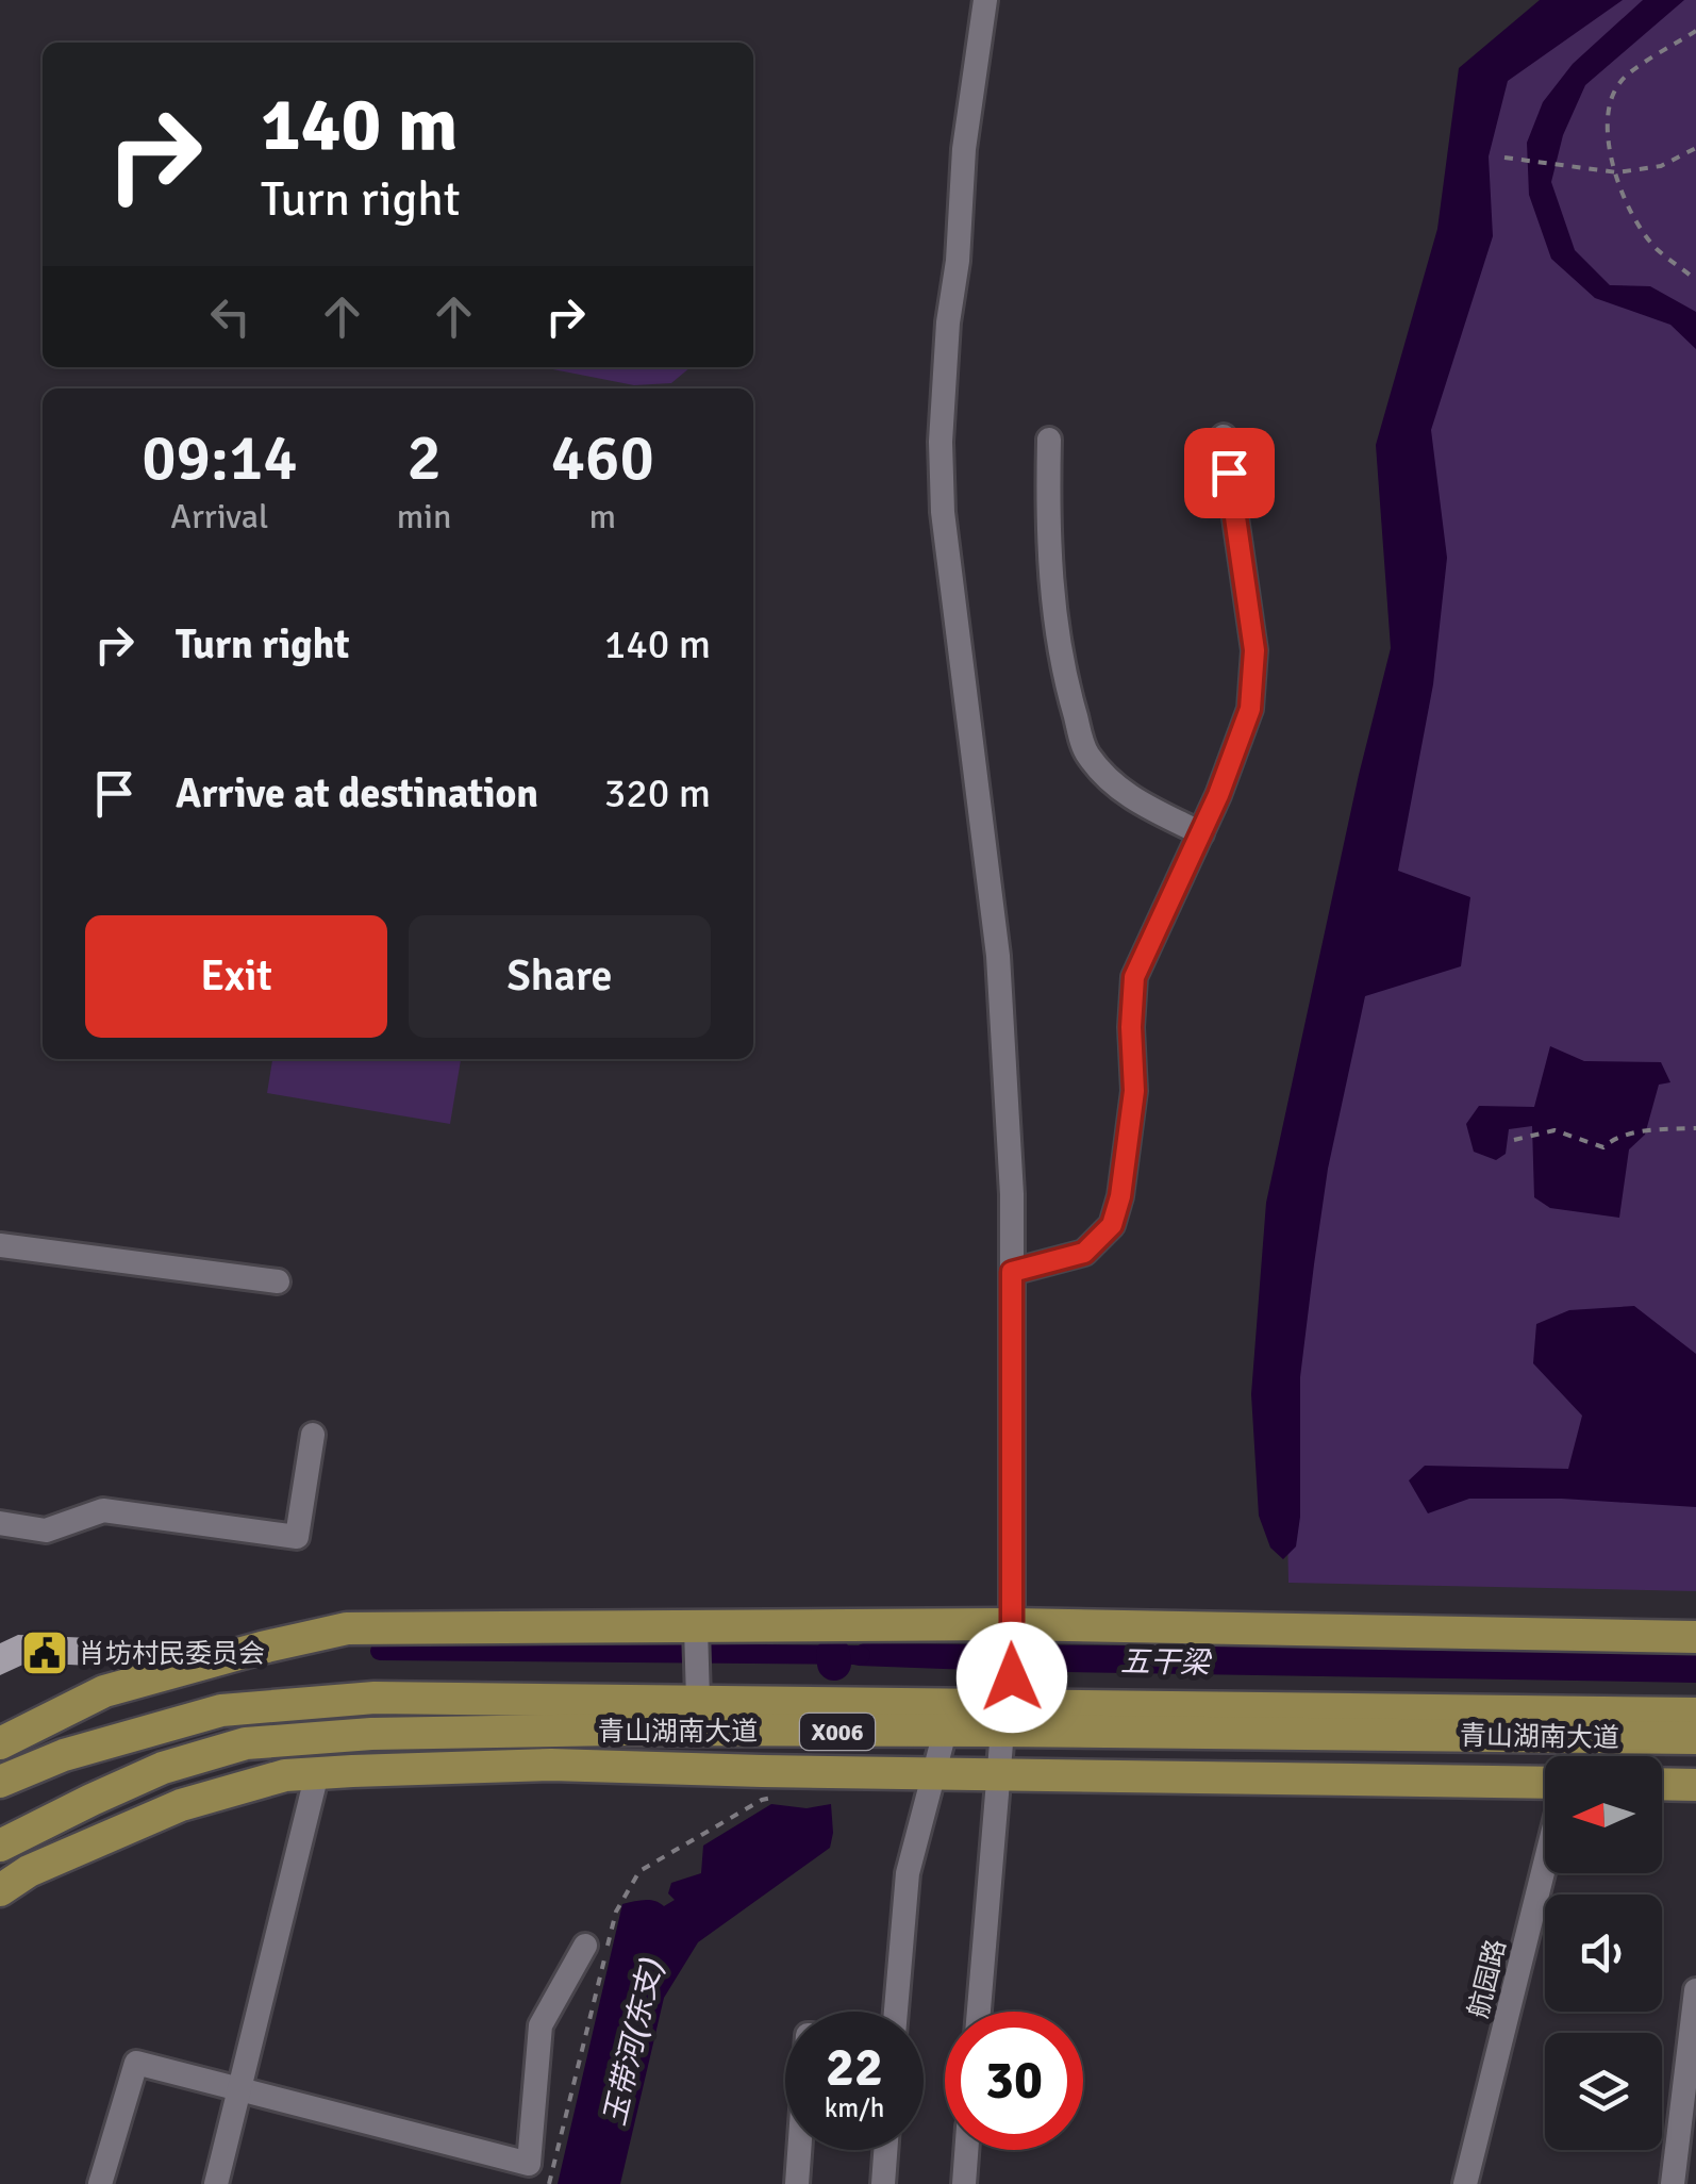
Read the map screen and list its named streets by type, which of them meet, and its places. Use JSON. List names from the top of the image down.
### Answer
{
  "streets": {
    "main road": ["青山湖南大道", "X006"],
    "street": ["航园路"]
  },
  "water": ["五干梁", "玉带河(东支)"],
  "places": {
    "public building": ["肖坊村民委员会"]
  },
  "north": "left",
  "page": {
    "turn": ["140 m", "Turn right"],
    "eta": [
      "09:14",
      "Arrival",
      "2",
      "min",
      "460",
      "m"
    ],
    "list": [
      {
        "name": "Turn right",
        "value": "140 m"
      },
      {
        "name": "Arrive at destination",
        "value": "320 m"
      }
    ],
    "buttons": ["Exit", "Share"],
    "speed": "22 km/h",
    "limit": "30"
  }
}
